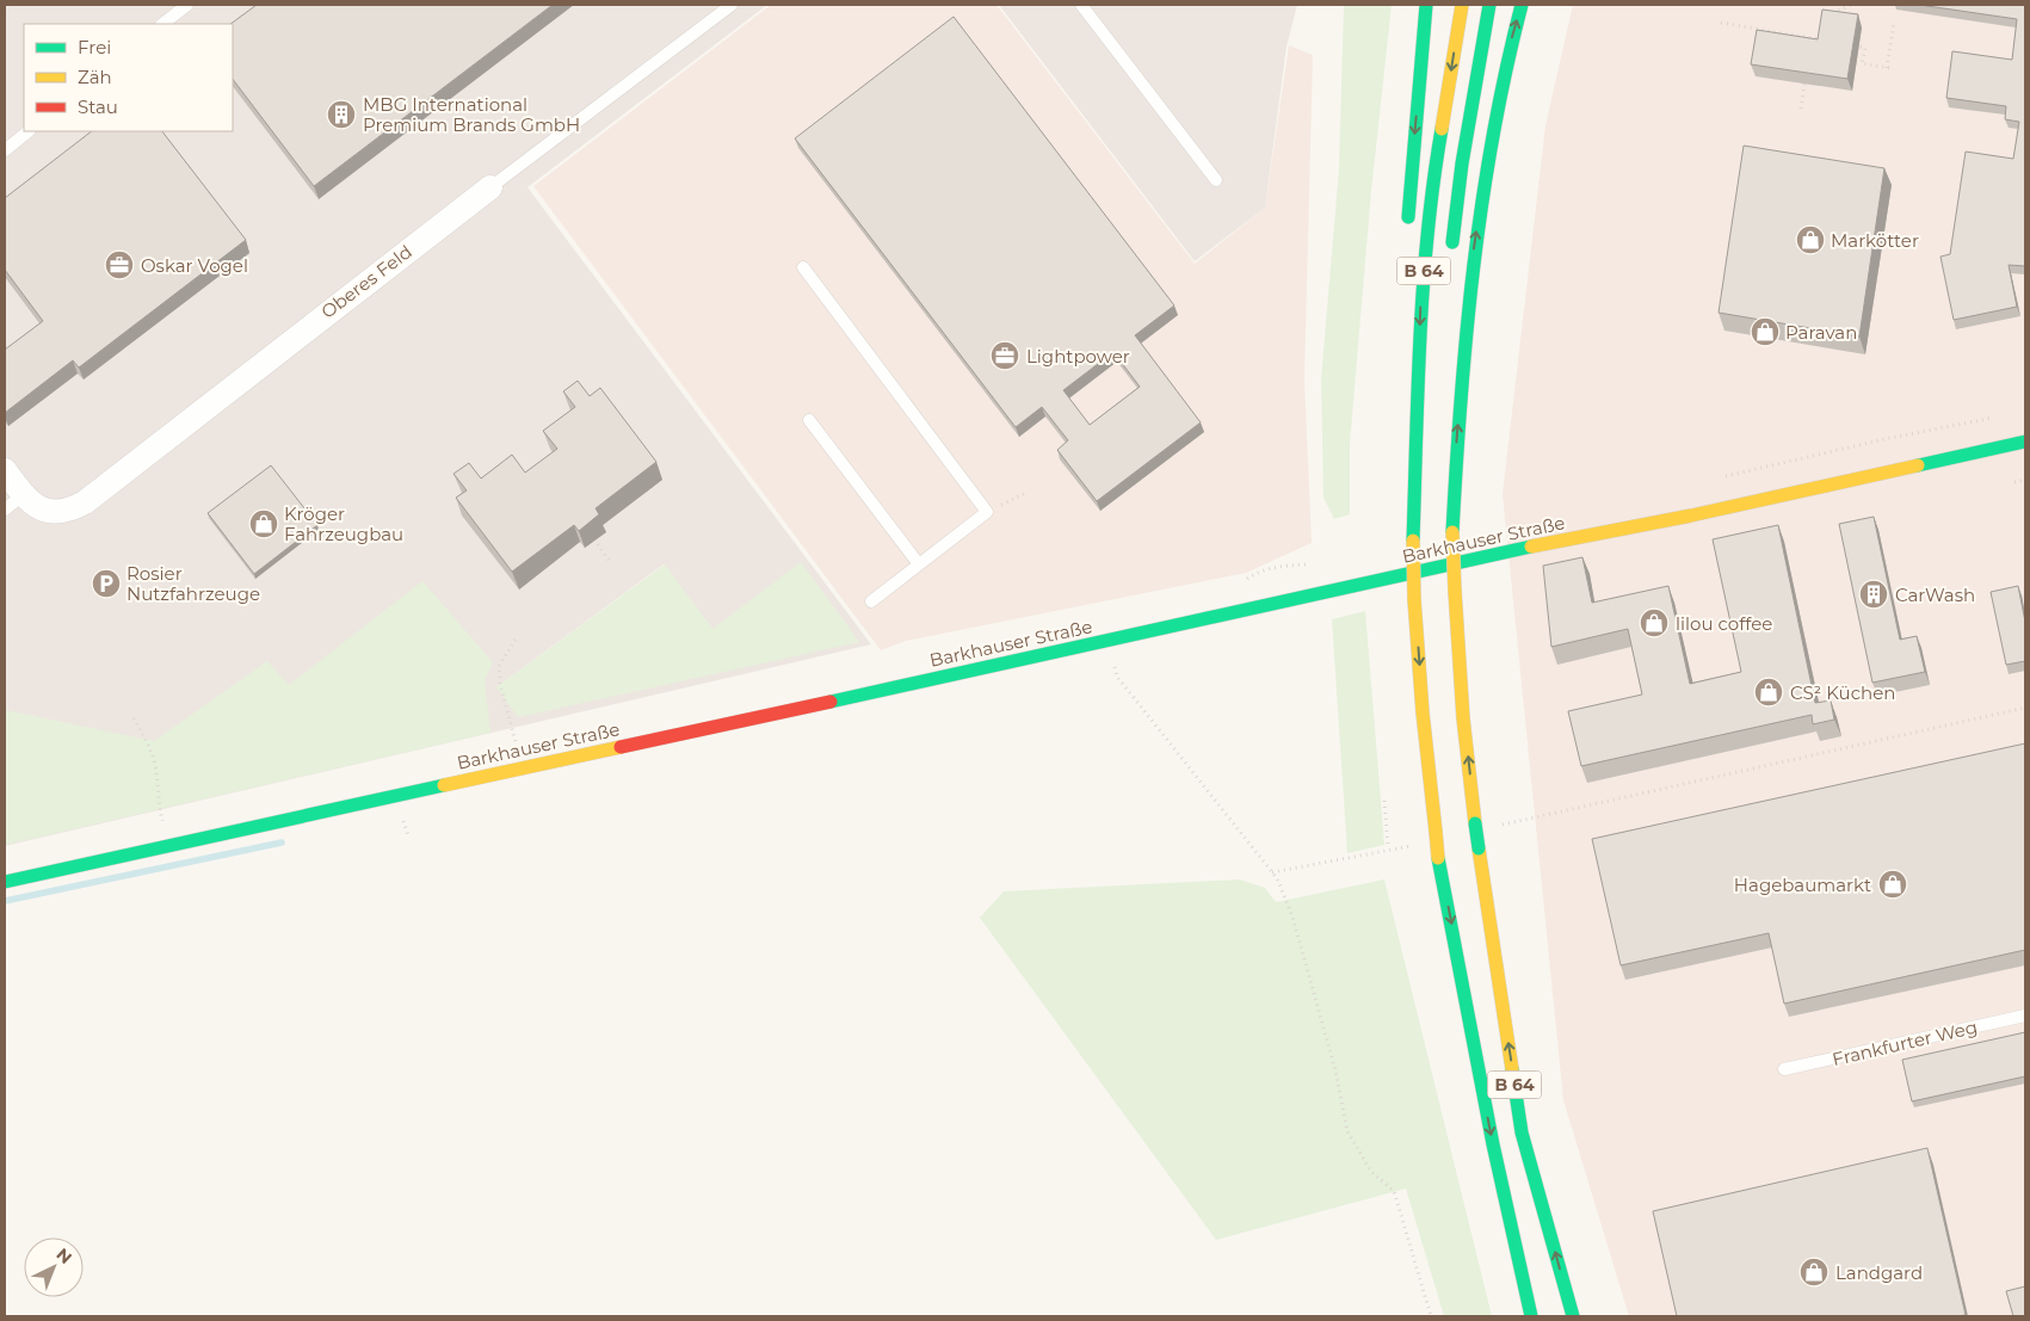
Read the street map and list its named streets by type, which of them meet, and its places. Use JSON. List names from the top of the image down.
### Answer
{
  "streets": {
    "main road": ["B 64", "Barkhauser Straße"],
    "street": ["Oberes Feld"],
    "lane": ["Frankfurter Weg"]
  },
  "places": {
    "building": ["MBG International Premium Brands GmbH", "CarWash"],
    "shop": [
      "Markötter",
      "Paravan",
      "Kröger Fahrzeugbau",
      "lilou coffee",
      "CS² Küchen",
      "Hagebaumarkt",
      "Landgard"
    ],
    "office": ["Oskar Vogel", "Lightpower"],
    "parking": ["Rosier Nutzfahrzeuge"]
  },
  "legend": ["Frei", "Zäh", "Stau"],
  "north": "top right"
}
